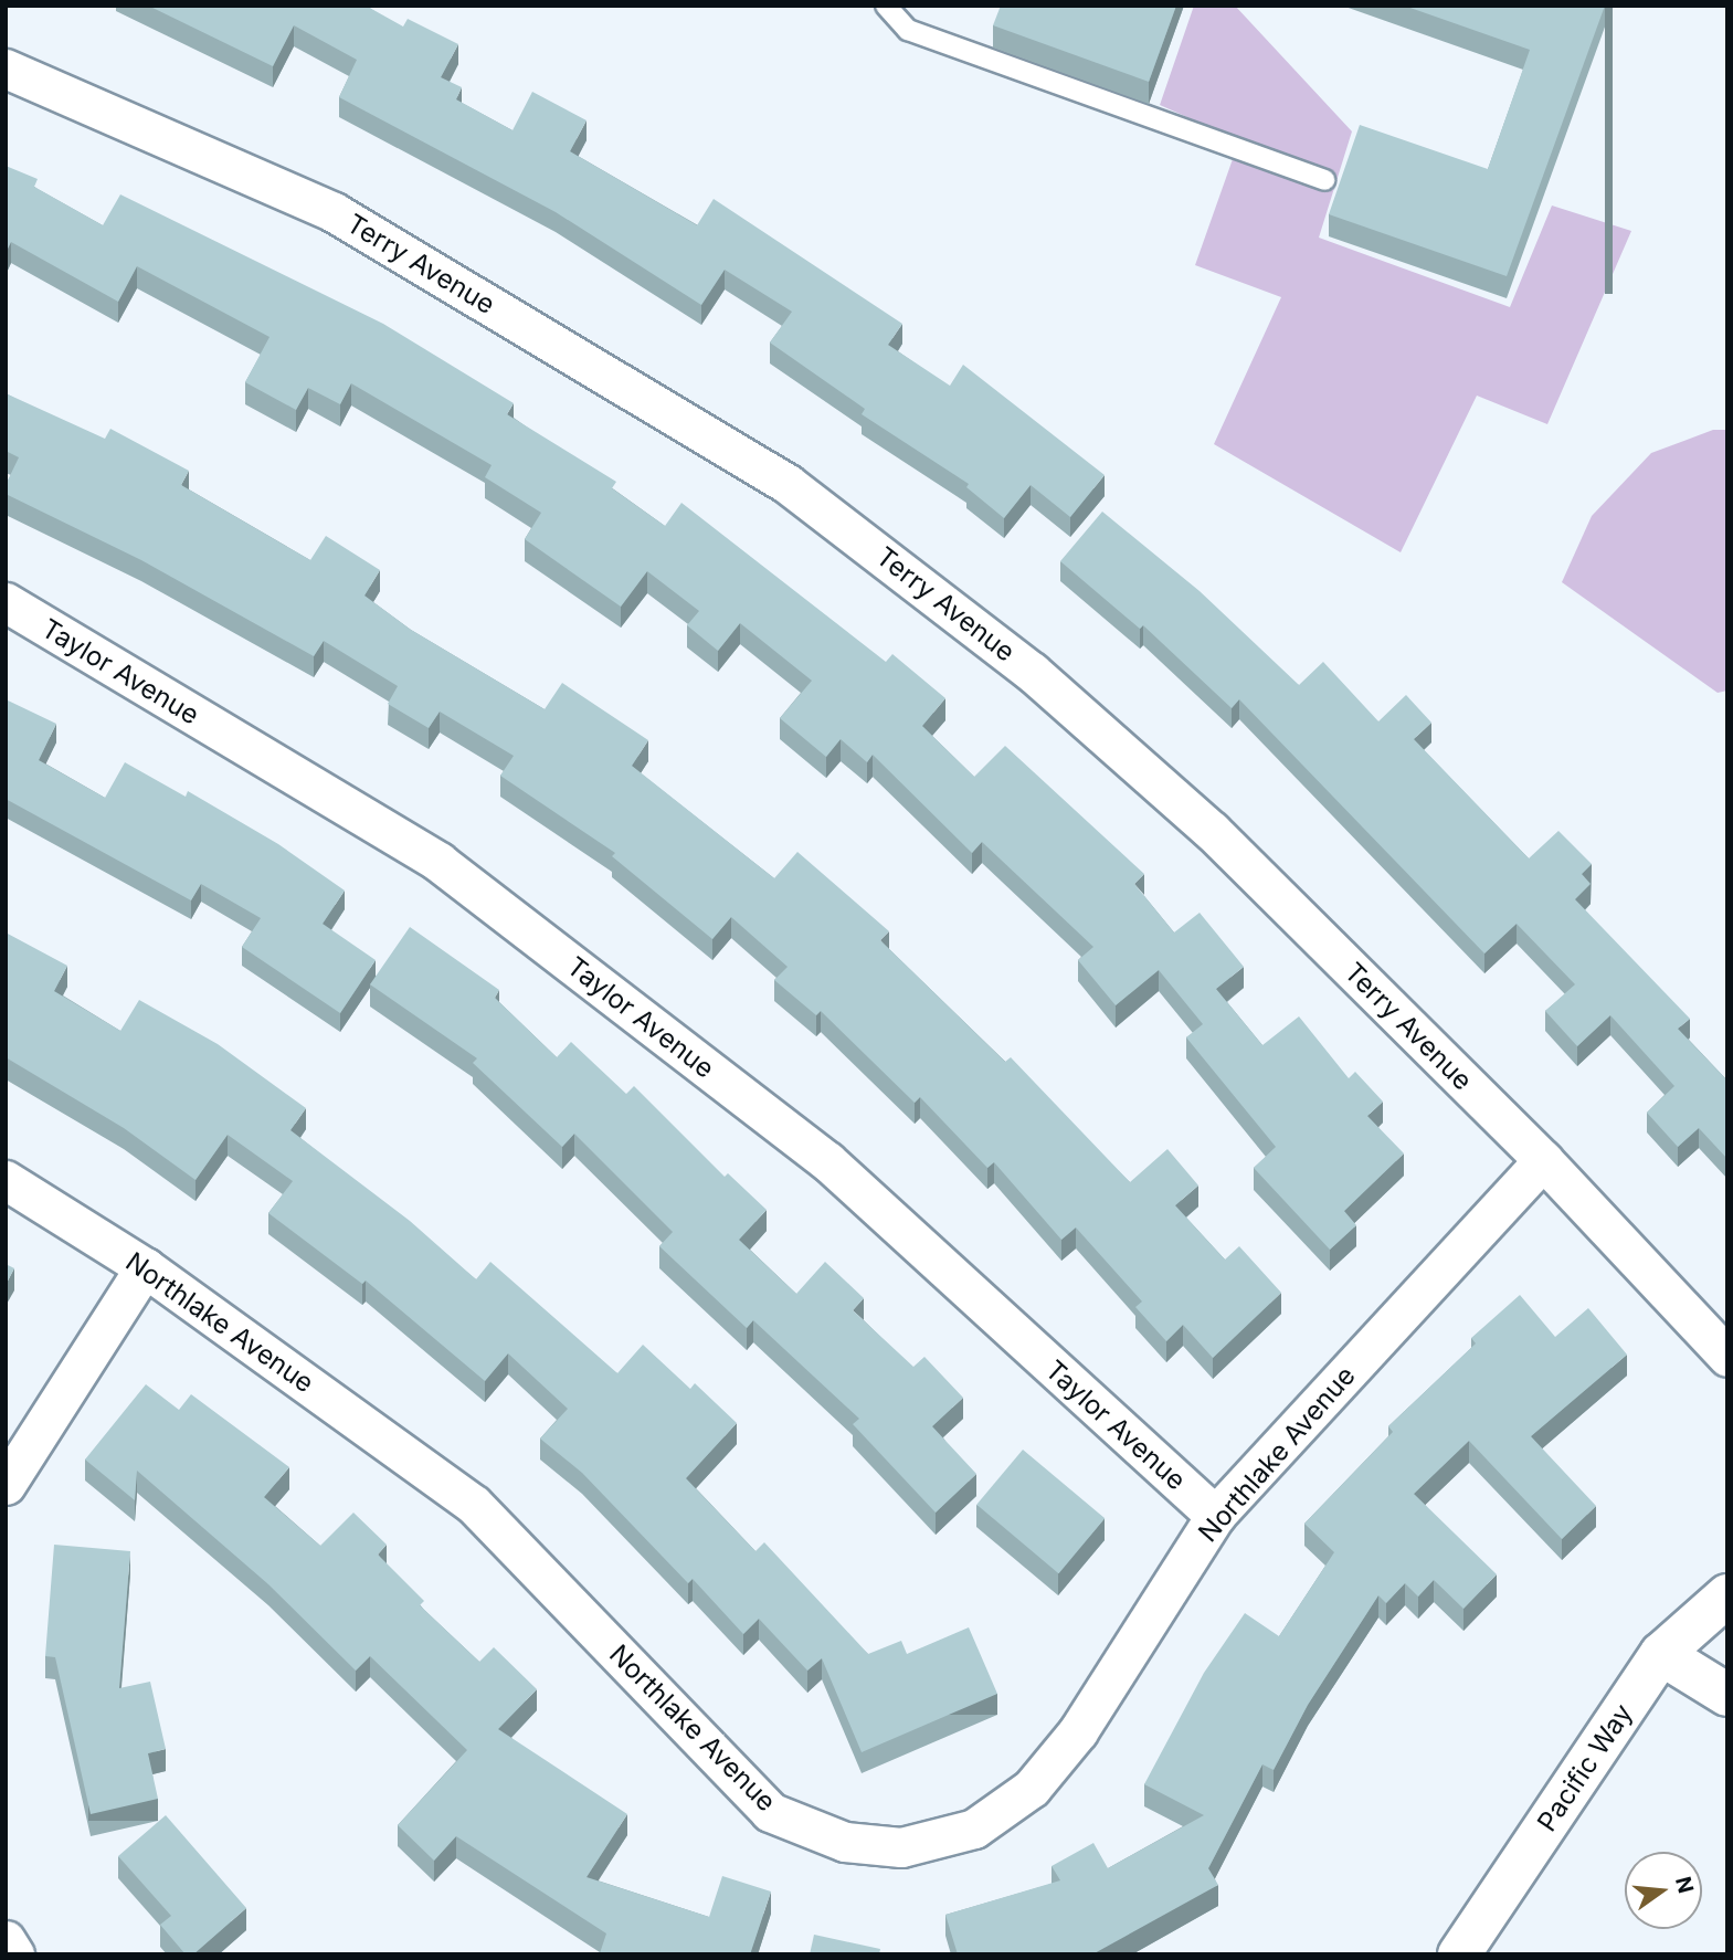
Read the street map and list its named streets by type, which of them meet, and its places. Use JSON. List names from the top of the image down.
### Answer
{
  "streets": {
    "main road": ["Pacific Way"],
    "street": ["Terry Avenue", "Taylor Avenue", "Northlake Avenue"]
  },
  "crossings": [
    ["Terry Avenue", "Northlake Avenue"],
    ["Taylor Avenue", "Northlake Avenue"]
  ],
  "north": "right"
}
